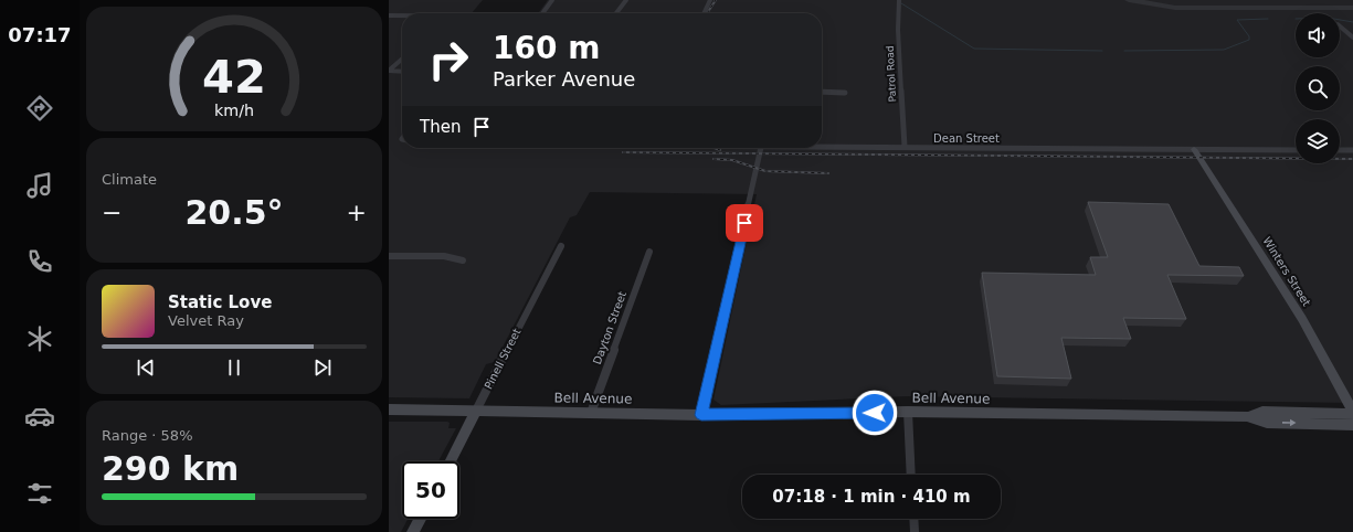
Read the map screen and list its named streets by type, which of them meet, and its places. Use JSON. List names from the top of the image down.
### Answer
{
  "streets": {
    "main road": ["Winters Street", "Pinell Street", "Bell Avenue"],
    "street": ["Patrol Road", "Dean Street", "Dayton Street"]
  },
  "crossings": [
    ["Patrol Road", "Dean Street"],
    ["Dean Street", "Winters Street"],
    ["Dayton Street", "Bell Avenue"],
    ["Pinell Street", "Bell Avenue"]
  ],
  "page": {
    "tabs": "07:17",
    "turn": ["160 m", "Parker Avenue"],
    "then": "Then",
    "tile": [
      "Climate",
      ["Range · 58%", "290 km"]
    ],
    "heat": ["−", "20.5°", "+"],
    "song": ["Static Love", "Velvet Ray"],
    "limit": "50",
    "trip": "07:18 · 1 min · 410 m",
    "gauge": ["42", "km/h"]
  }
}
